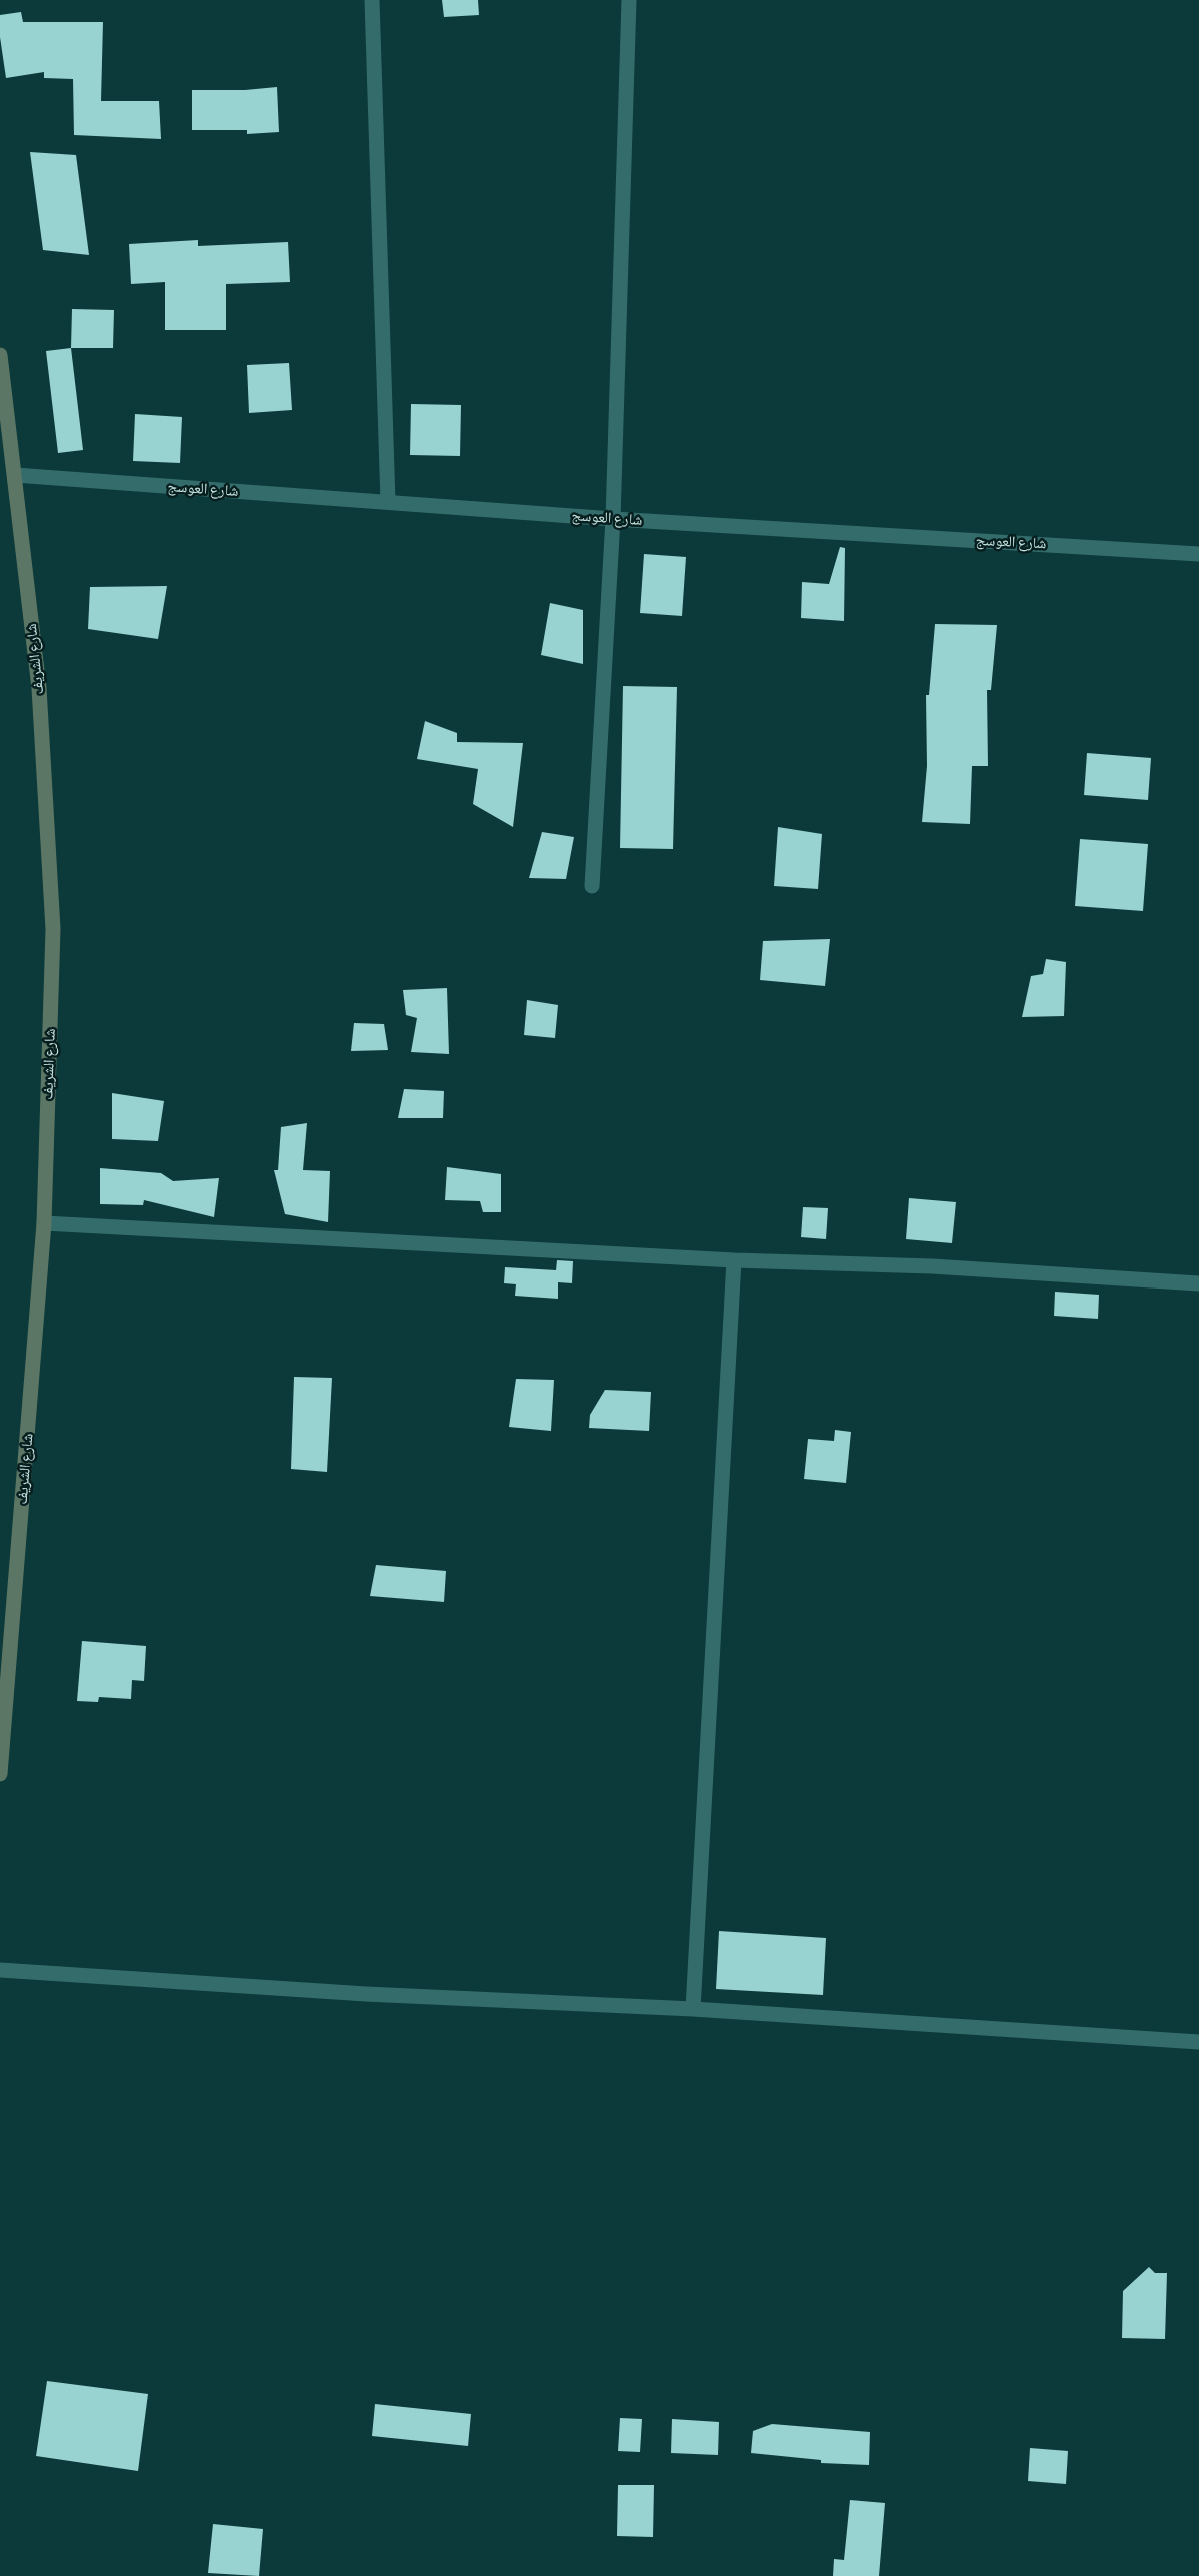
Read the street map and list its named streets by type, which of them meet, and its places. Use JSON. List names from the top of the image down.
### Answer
{
  "streets": {
    "main road": ["شارع الشريف"],
    "street": ["شارع العوسج"]
  },
  "crossings": [
    ["شارع العوسج", "شارع الشريف"]
  ]
}
